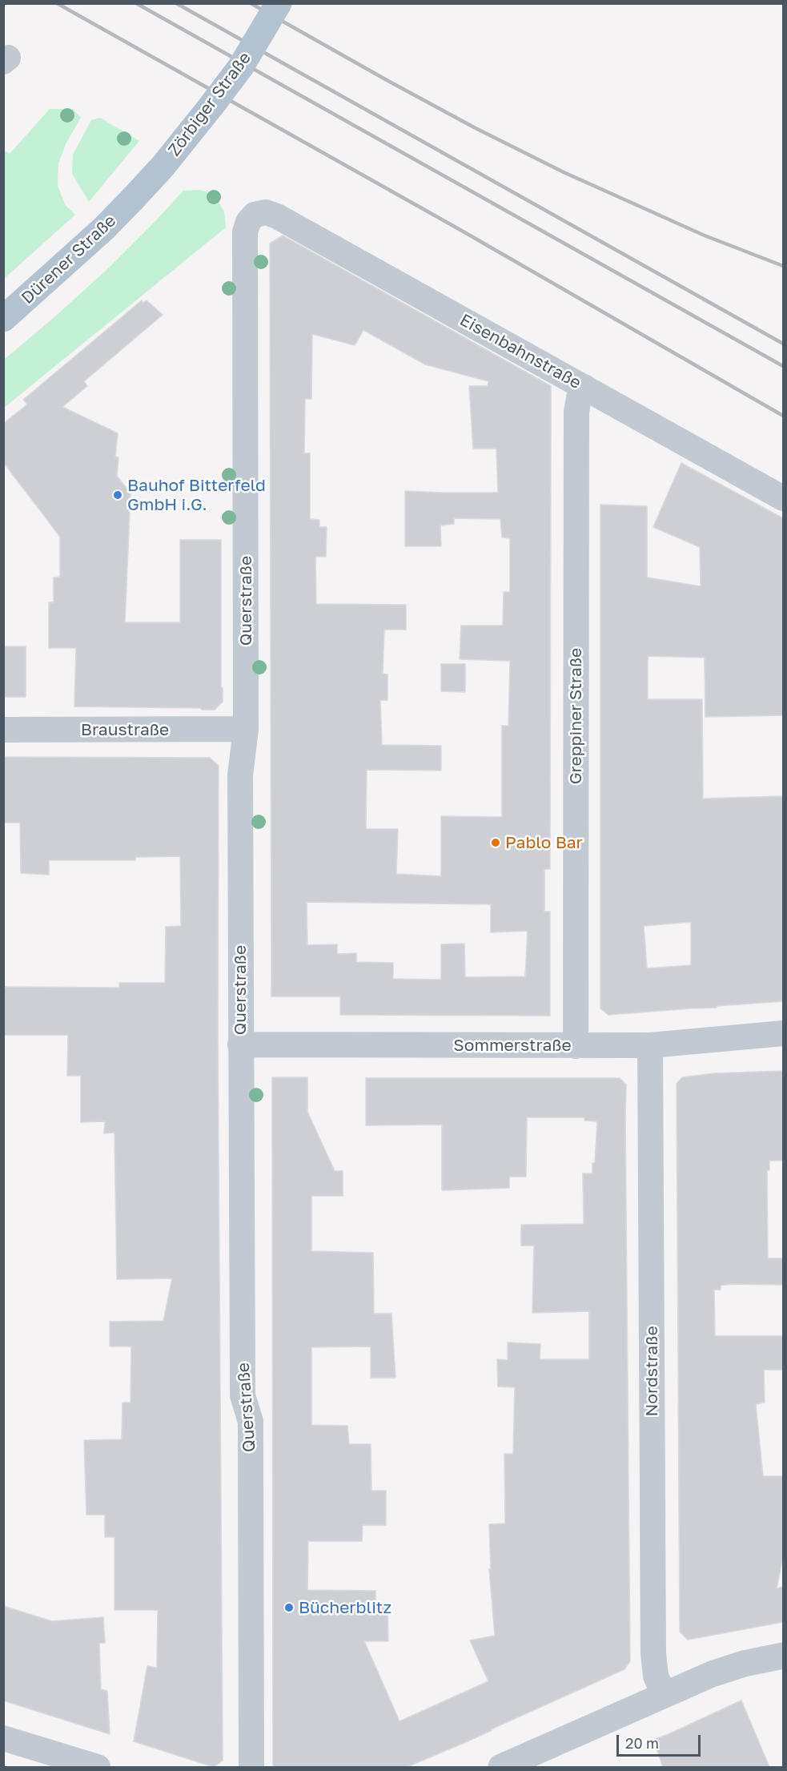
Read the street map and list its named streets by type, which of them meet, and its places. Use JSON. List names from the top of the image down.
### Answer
{
  "streets": {
    "main road": ["Zörbiger Straße", "Dürener Straße"],
    "street": [
      "Eisenbahnstraße",
      "Querstraße",
      "Greppiner Straße",
      "Braustraße",
      "Sommerstraße",
      "Nordstraße"
    ]
  },
  "crossings": [
    ["Zörbiger Straße", "Dürener Straße"],
    ["Eisenbahnstraße", "Querstraße"],
    ["Eisenbahnstraße", "Greppiner Straße"],
    ["Querstraße", "Braustraße"],
    ["Querstraße", "Sommerstraße"],
    ["Greppiner Straße", "Sommerstraße"],
    ["Sommerstraße", "Nordstraße"]
  ],
  "places": ["Bauhof Bitterfeld GmbH i.G.", "Pablo Bar", "Bücherblitz"],
  "scale_bar": "20 m"
}
